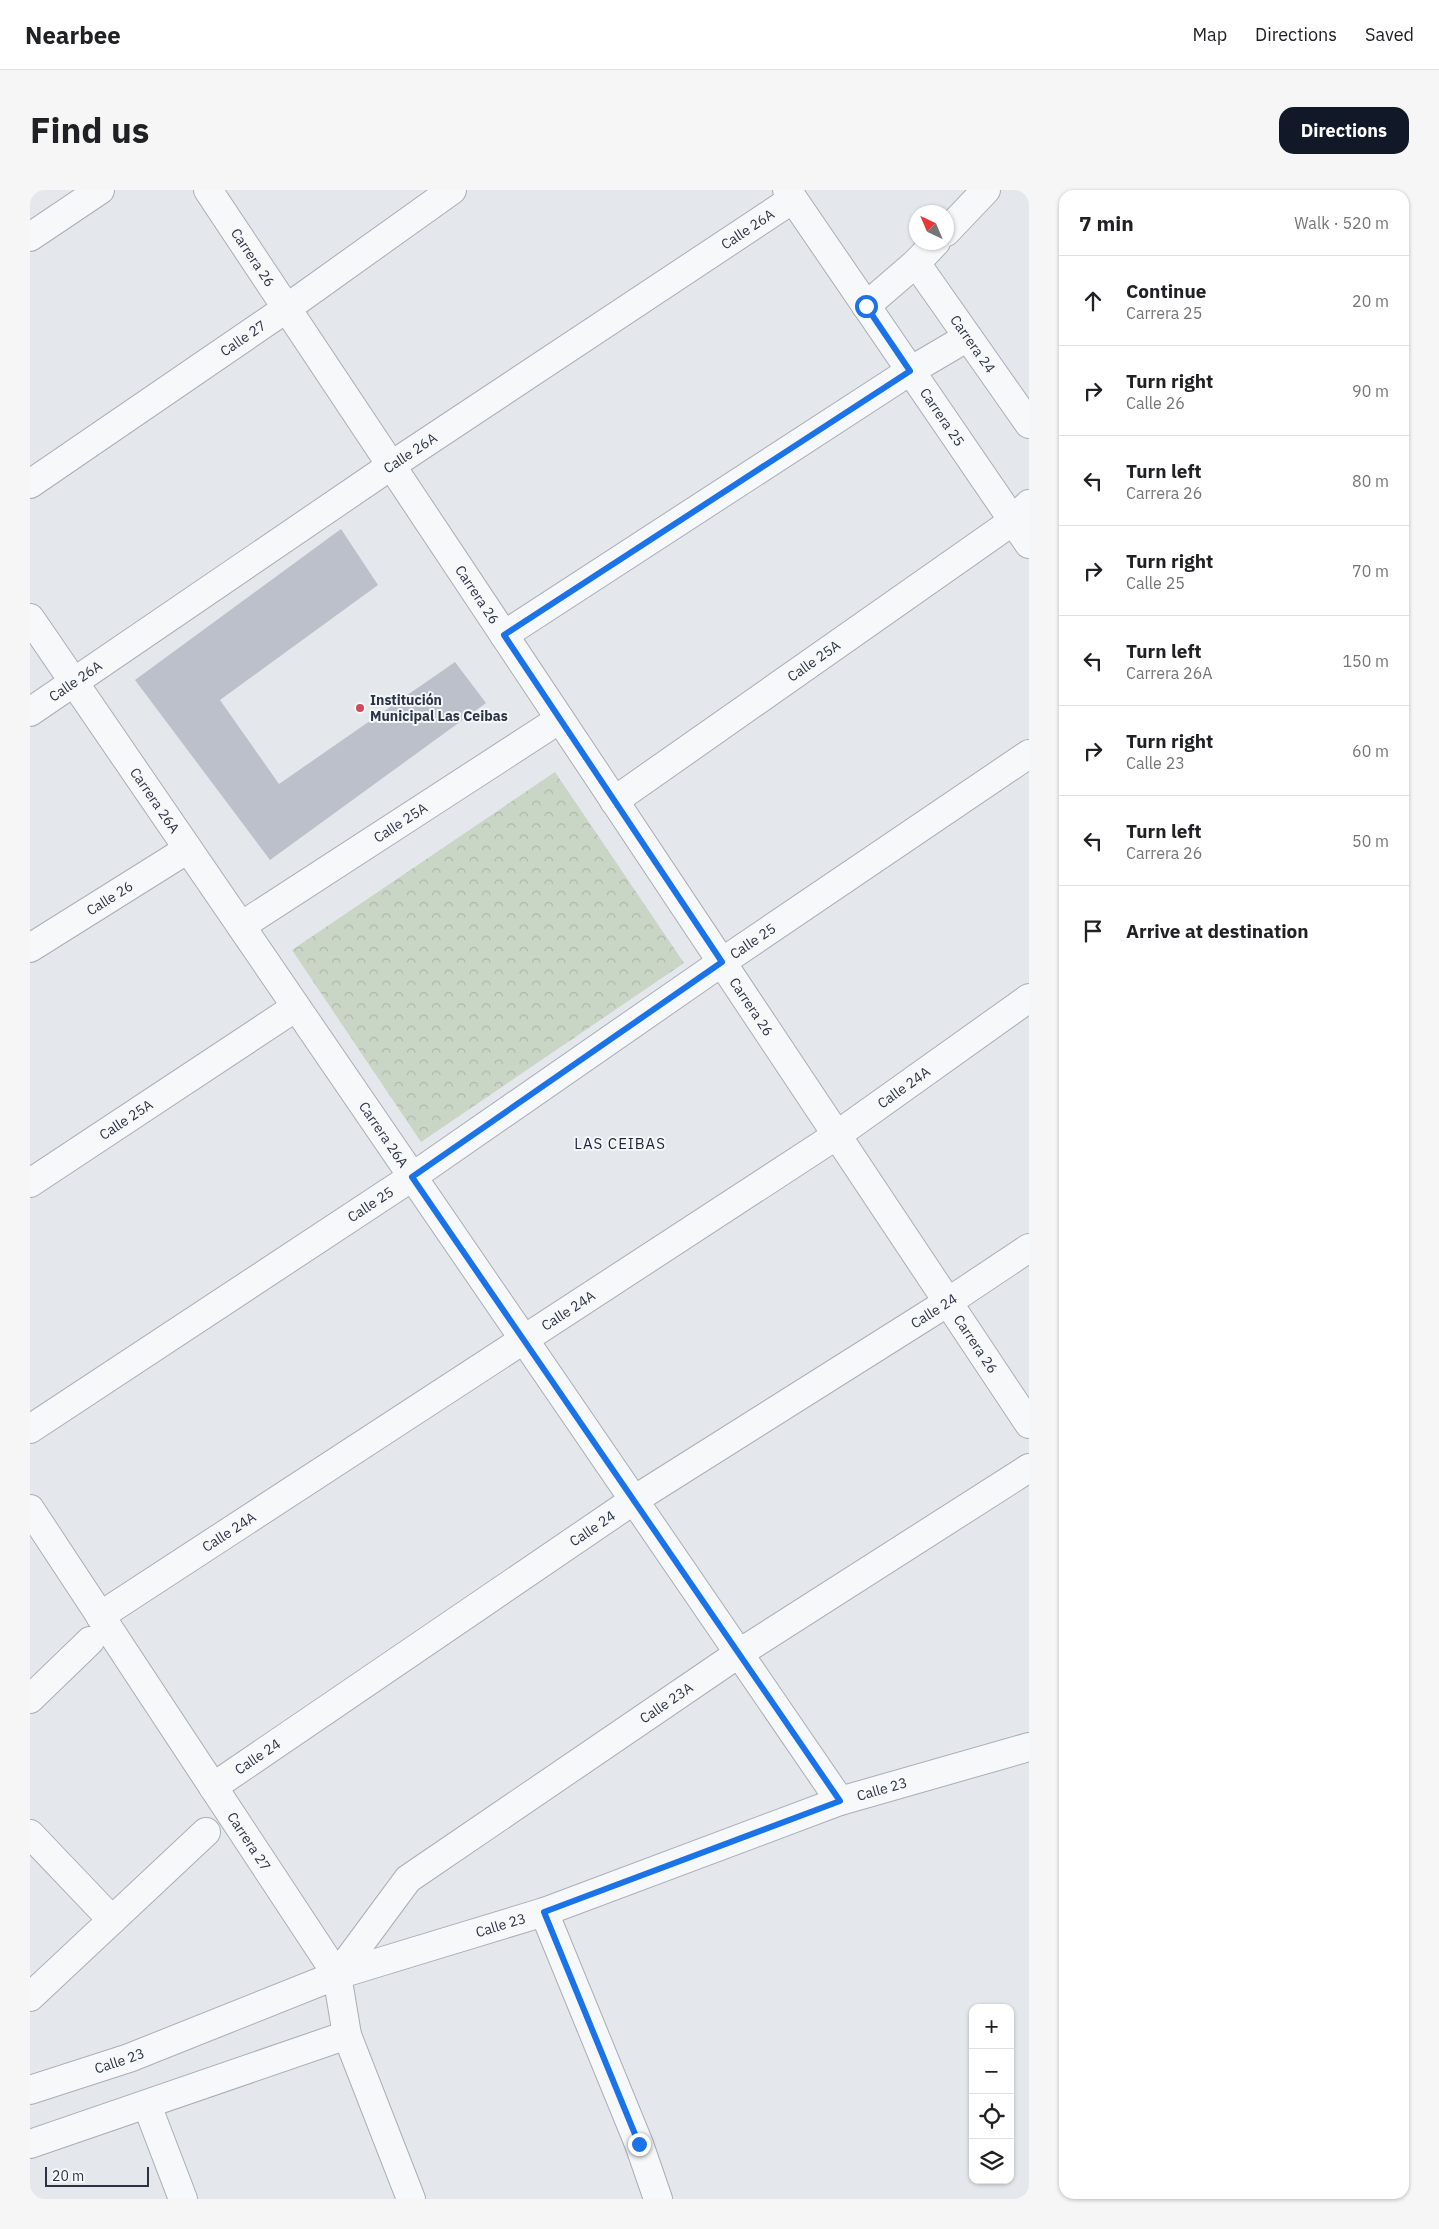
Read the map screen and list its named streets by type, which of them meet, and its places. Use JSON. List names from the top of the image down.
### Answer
{
  "streets": {
    "street": [
      "Calle 26A",
      "Carrera 26",
      "Calle 27",
      "Carrera 24",
      "Carrera 25",
      "Calle 25A",
      "Carrera 26A",
      "Calle 26",
      "Calle 25",
      "Calle 24A",
      "Calle 24",
      "Calle 23A",
      "Calle 23",
      "Carrera 27"
    ]
  },
  "crossings": [
    ["Calle 26A", "Carrera 26"],
    ["Calle 26A", "Carrera 25"],
    ["Calle 26A", "Carrera 26A"],
    ["Carrera 26", "Calle 27"],
    ["Carrera 26", "Calle 25A"],
    ["Carrera 26", "Calle 25"],
    ["Carrera 26", "Calle 24A"],
    ["Carrera 26", "Calle 24"],
    ["Carrera 25", "Calle 25A"],
    ["Calle 25A", "Carrera 26A"],
    ["Carrera 26A", "Calle 26"],
    ["Carrera 26A", "Calle 25"],
    ["Carrera 26A", "Calle 24A"],
    ["Carrera 26A", "Calle 24"],
    ["Carrera 26A", "Calle 23A"],
    ["Carrera 26A", "Calle 23"],
    ["Calle 24A", "Carrera 27"],
    ["Calle 24", "Carrera 27"],
    ["Calle 23A", "Calle 23"],
    ["Calle 23A", "Carrera 27"],
    ["Calle 23", "Carrera 27"]
  ],
  "districts": ["LAS CEIBAS"],
  "places": ["Institución Municipal Las Ceibas"],
  "scale_bar": "20 m",
  "north": "top left",
  "page": {
    "header": "Nearbee",
    "nav": ["Map", "Directions", "Saved"],
    "title": "Find us",
    "buttons": "Directions",
    "heading": ["7 min", "Walk · 520 m"],
    "list": [
      ["Continue", "Carrera 25", "20 m"],
      ["Turn right", "Calle 26", "90 m"],
      ["Turn left", "Carrera 26", "80 m"],
      ["Turn right", "Calle 25", "70 m"],
      ["Turn left", "Carrera 26A", "150 m"],
      ["Turn right", "Calle 23", "60 m"],
      ["Turn left", "Carrera 26", "50 m"],
      "Arrive at destination"
    ],
    "map_buttons": ["+", "−"],
    "scale": "20 m"
  }
}
